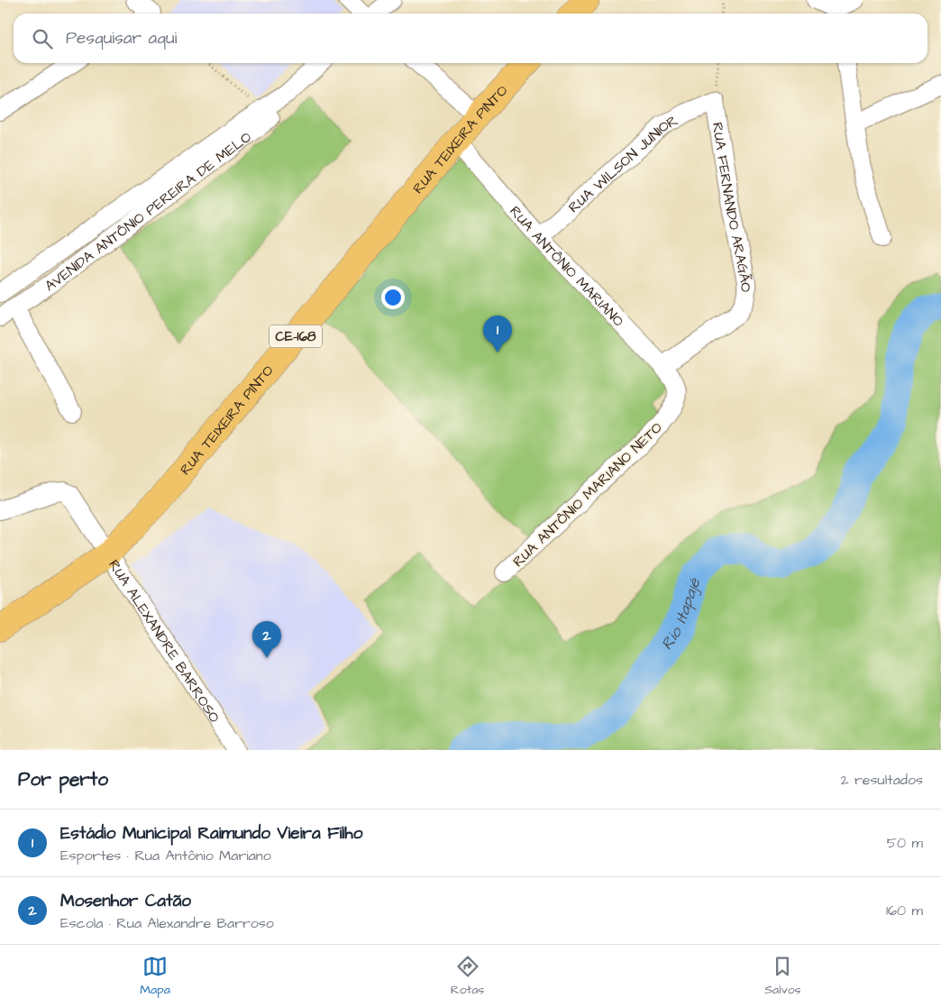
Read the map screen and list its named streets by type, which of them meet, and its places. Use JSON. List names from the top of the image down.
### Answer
{
  "streets": {
    "main road": ["RUA TEIXEIRA PINTO", "CE-168"],
    "street": [
      "RUA WILSON JUNIOR",
      "RUA FERNANDO ARAGÃO",
      "AVENIDA ANTÔNIO PEREIRA DE MELO",
      "RUA ANTÔNIO MARIANO",
      "RUA ANTÔNIO MARIANO NETO",
      "RUA ALEXANDRE BARROSO"
    ]
  },
  "crossings": [
    ["RUA TEIXEIRA PINTO", "RUA ANTÔNIO MARIANO"],
    ["RUA TEIXEIRA PINTO", "RUA ALEXANDRE BARROSO"],
    ["RUA WILSON JUNIOR", "RUA FERNANDO ARAGÃO"],
    ["RUA WILSON JUNIOR", "RUA ANTÔNIO MARIANO"],
    ["RUA FERNANDO ARAGÃO", "RUA ANTÔNIO MARIANO"],
    ["RUA ANTÔNIO MARIANO", "RUA ANTÔNIO MARIANO NETO"]
  ],
  "water": ["Rio Itapajé"],
  "page": {
    "search": "Pesquisar aqui",
    "pins": ["1", "2"],
    "heading": ["Por perto", "2 resultados"],
    "list": [
      {
        "mark": "1",
        "name": "Estádio Municipal Raimundo Vieira Filho",
        "note": "Esportes · Rua Antônio Mariano",
        "value": "50 m"
      },
      {
        "mark": "2",
        "name": "Mosenhor Catão",
        "note": "Escola · Rua Alexandre Barroso",
        "value": "160 m"
      }
    ],
    "nav": ["Mapa", "Rotas", "Salvos"]
  }
}
